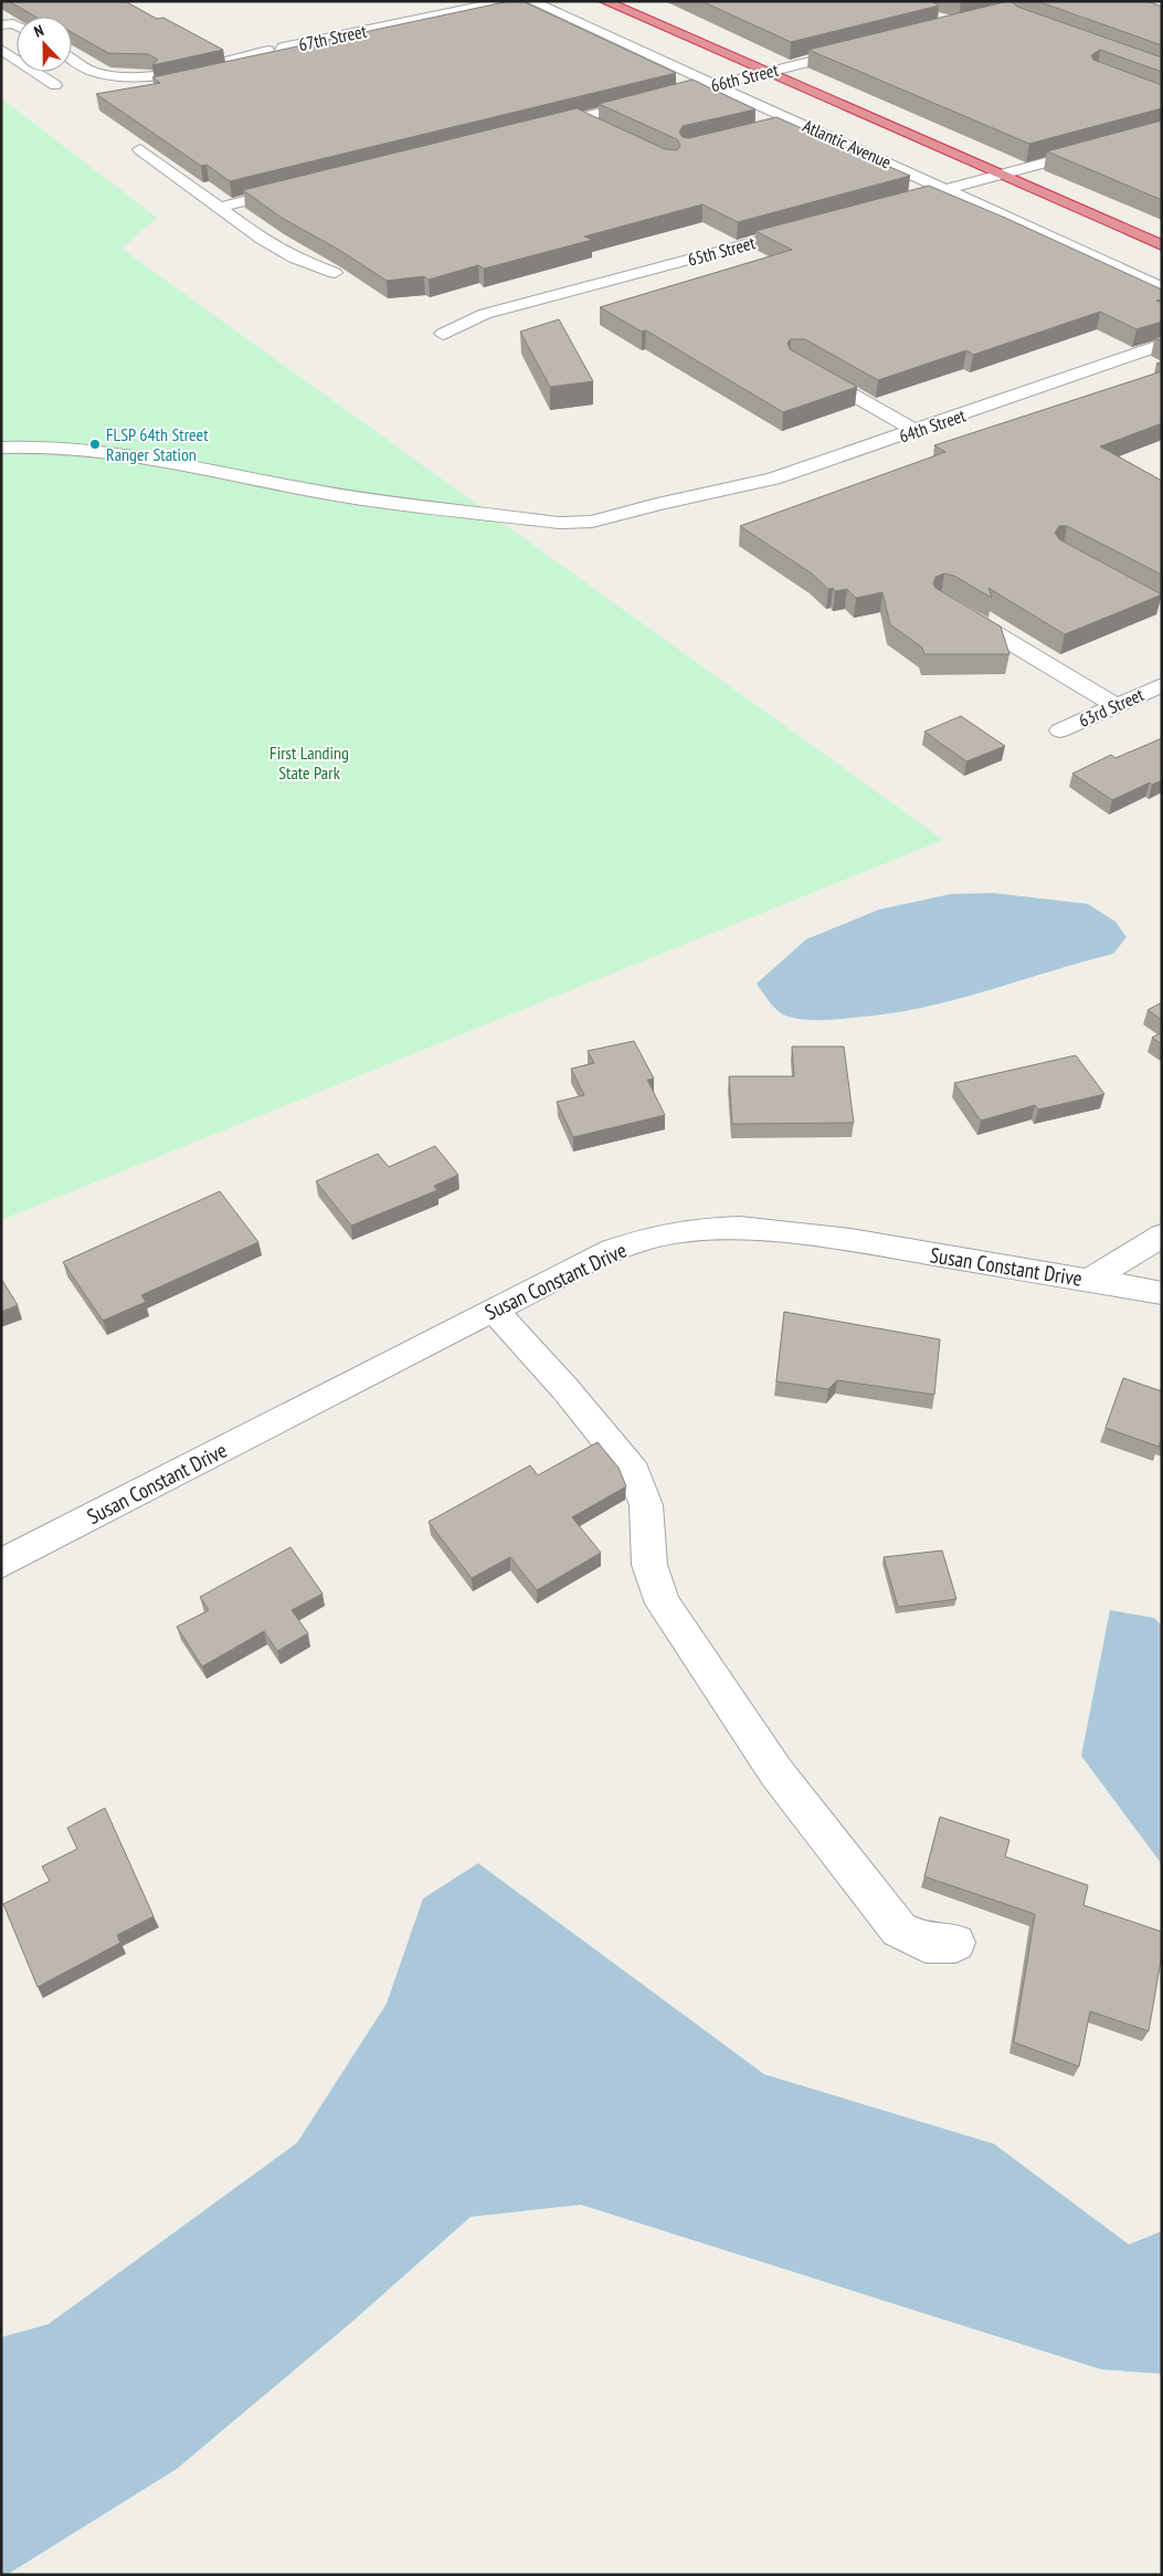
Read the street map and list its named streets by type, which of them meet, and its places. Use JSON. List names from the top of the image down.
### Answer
{
  "streets": {
    "highway": ["Atlantic Avenue"],
    "street": [
      "67th Street",
      "66th Street",
      "65th Street",
      "64th Street",
      "63rd Street",
      "Susan Constant Drive"
    ]
  },
  "crossings": [
    ["66th Street", "Atlantic Avenue"]
  ],
  "parks": ["First Landing State Park"],
  "places": ["FLSP 64th Street Ranger Station"],
  "north": "top"
}
